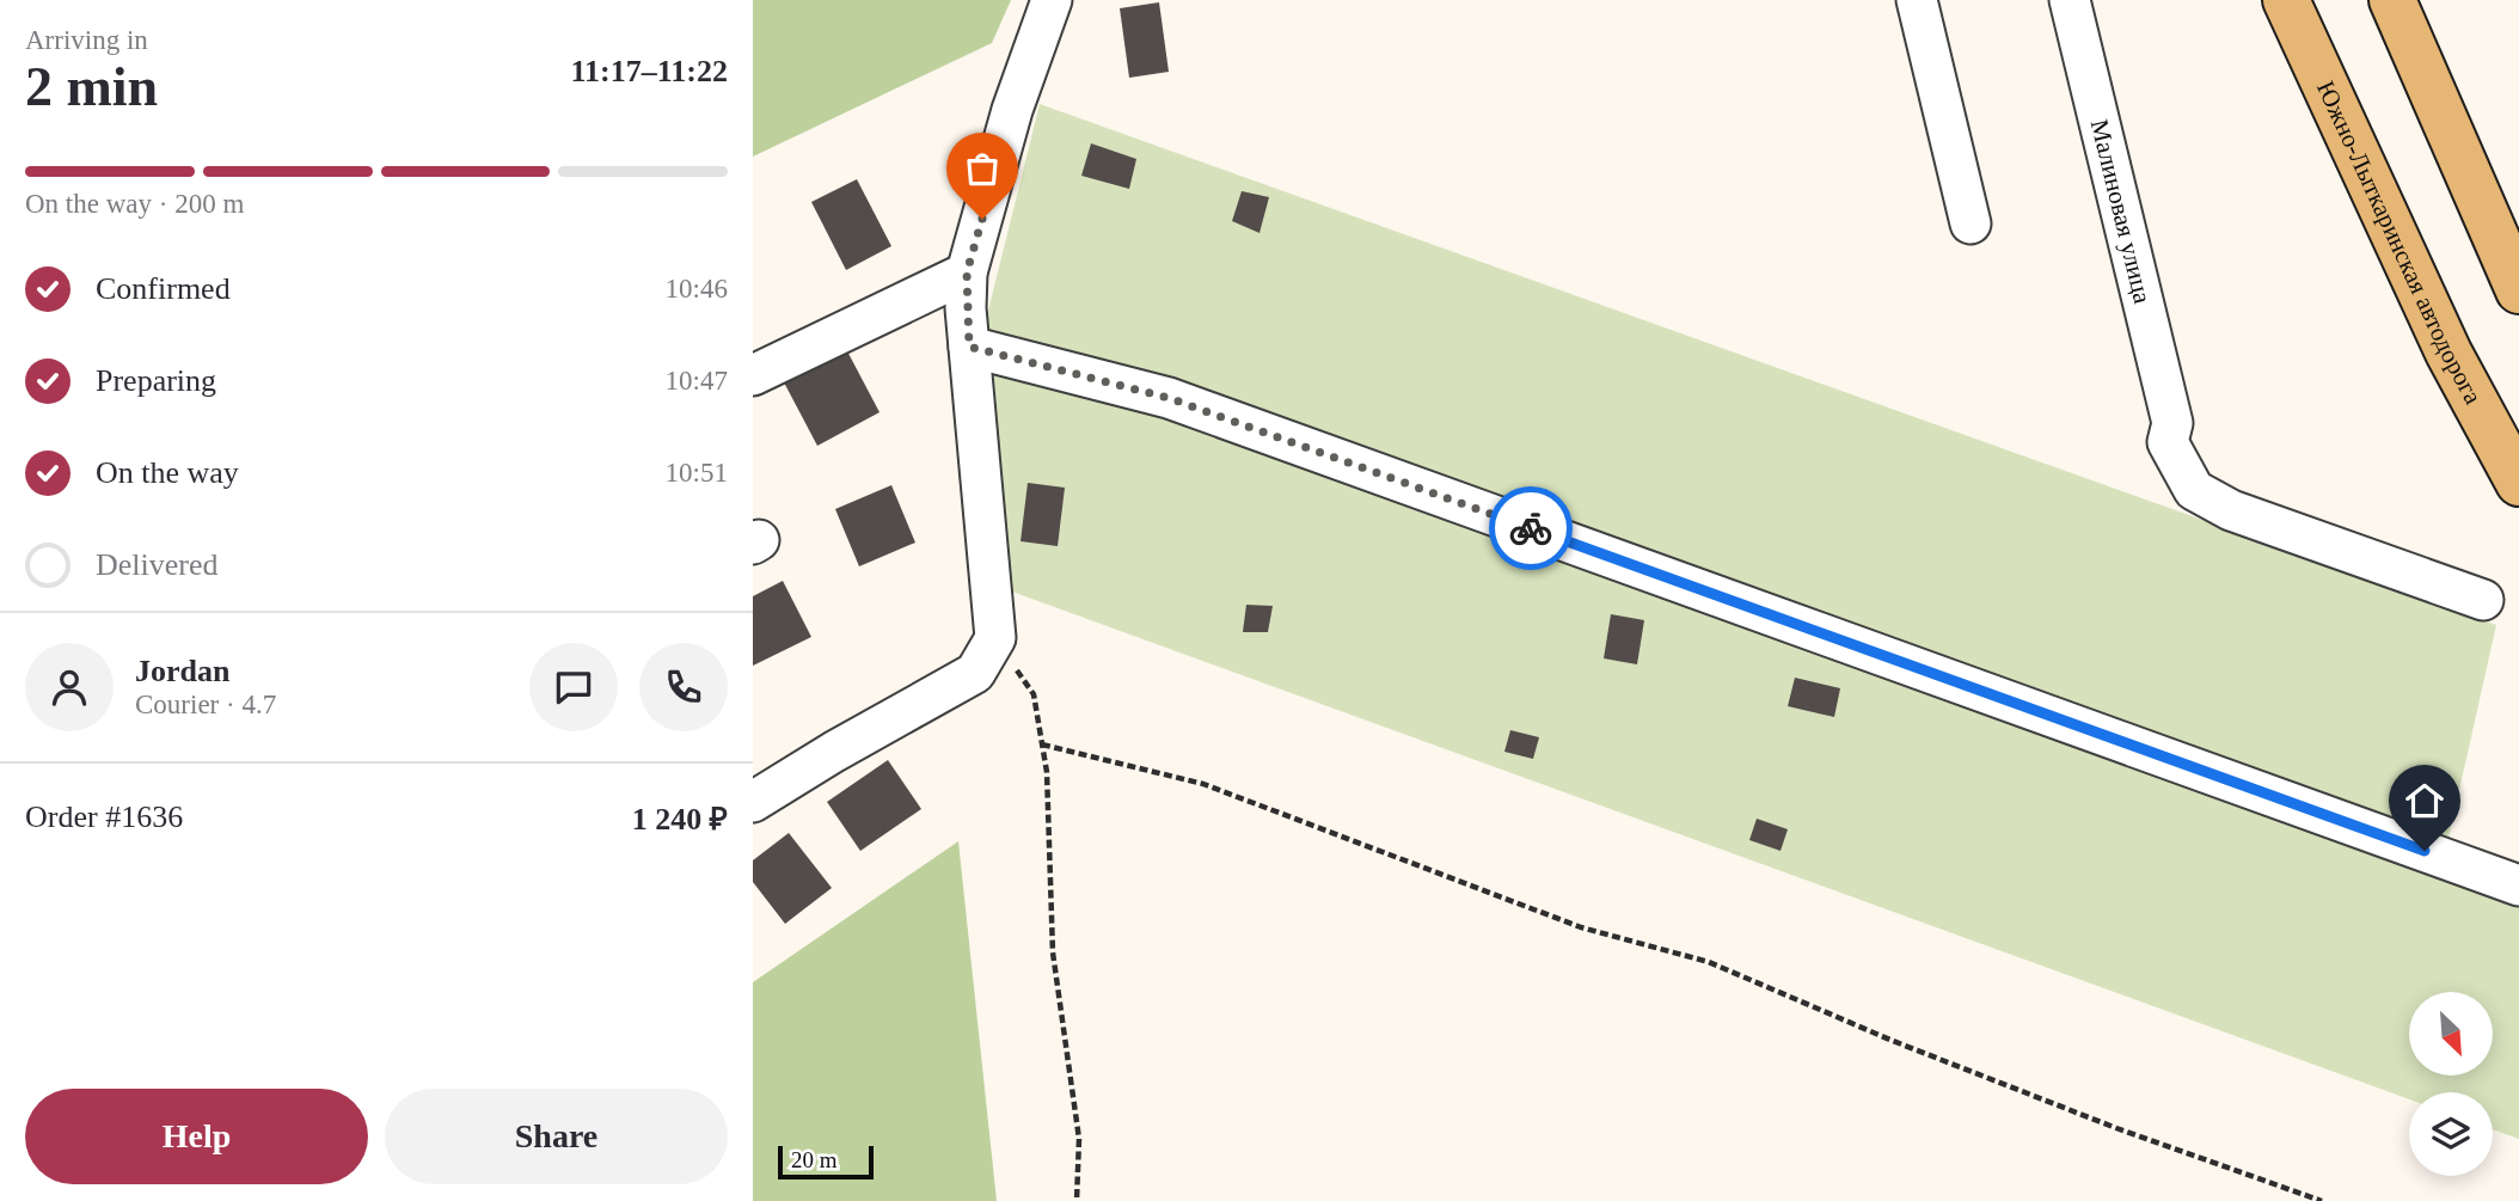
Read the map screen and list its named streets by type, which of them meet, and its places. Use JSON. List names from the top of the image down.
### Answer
{
  "streets": {
    "main road": ["Южно-Лыткаринская автодорога"],
    "street": ["Малиновая улица"]
  },
  "scale_bar": "20 m",
  "north": "bottom right",
  "page": {
    "heading": ["2 min", "Arriving in", "11:17–11:22"],
    "panel": [
      "Jordan",
      "Courier · 4.7",
      "Order #1636",
      "1 240 ₽"
    ],
    "bar": "On the way · 200 m",
    "list": [
      ["Confirmed", "10:46"],
      ["Preparing", "10:47"],
      ["On the way", "10:51"],
      "Delivered"
    ],
    "buttons": ["Help", "Share"],
    "scale": "20 m"
  }
}
